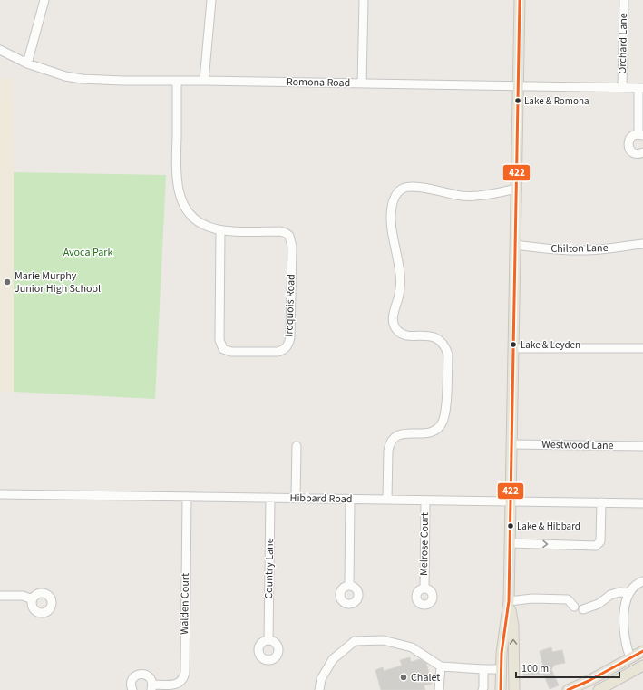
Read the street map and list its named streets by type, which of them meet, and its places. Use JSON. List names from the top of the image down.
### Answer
{
  "streets": {
    "street": [
      "Orchard Lane",
      "Romona Road",
      "Chilton Lane",
      "Iroquois Road",
      "Westwood Lane",
      "Hibbard Road",
      "Melrose Court",
      "Country Lane",
      "Walden Court"
    ]
  },
  "crossings": [
    ["Orchard Lane", "Romona Road"],
    ["Romona Road", "Iroquois Road"],
    ["Hibbard Road", "Melrose Court"],
    ["Hibbard Road", "Country Lane"],
    ["Hibbard Road", "Walden Court"]
  ],
  "parks": ["Avoca Park"],
  "places": [
    "Lake & Romona",
    "Marie Murphy Junior High School",
    "Lake & Leyden",
    "Lake & Hibbard",
    "Chalet"
  ],
  "lines": ["transit line 422"],
  "scale_bar": "100 m"
}
